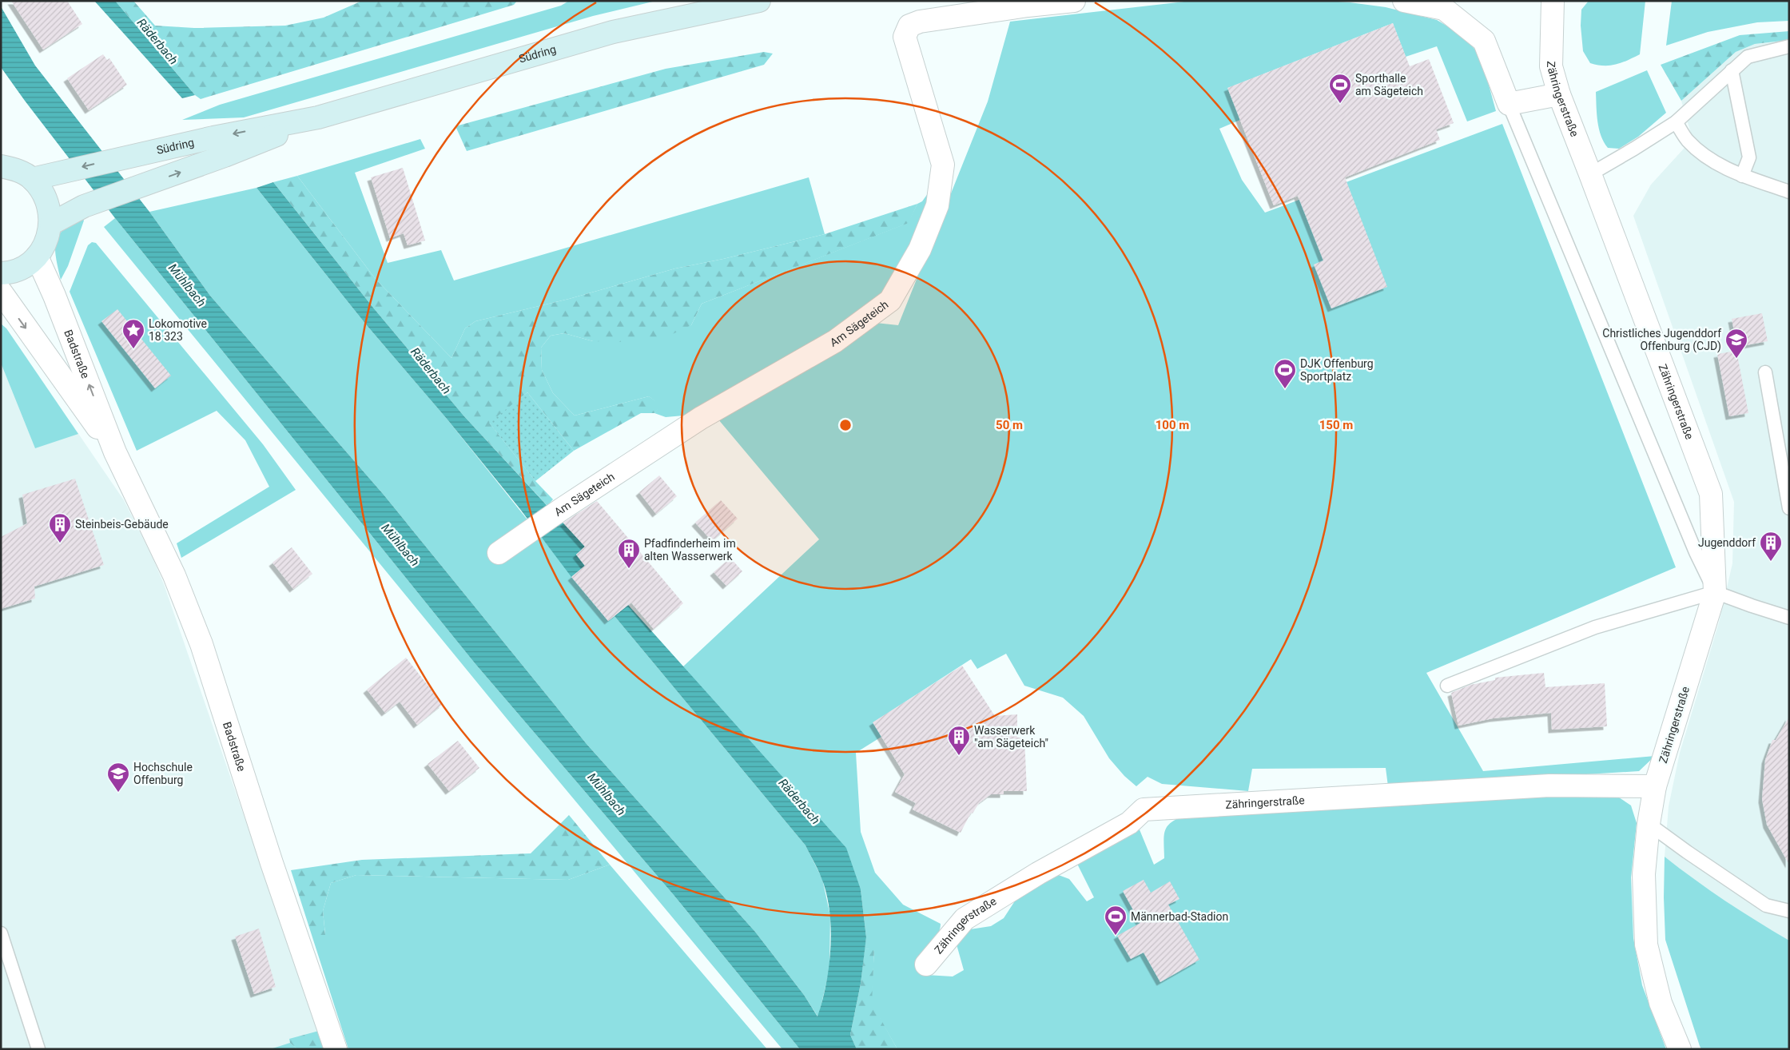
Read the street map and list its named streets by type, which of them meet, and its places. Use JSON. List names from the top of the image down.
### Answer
{
  "streets": {
    "street": [
      "Südring",
      "Zähringerstraße",
      "Am Sägeteich",
      "Badstraße"
    ]
  },
  "water": ["Räderbach", "Mühlbach"],
  "places": {
    "sports": ["Sporthalle am Sägeteich", "DJK Offenburg Sportplatz", "Männerbad-Stadion"],
    "place": ["Lokomotive 18 323"],
    "school or university": ["Christliches Jugenddorf Offenburg (CJD)", "Hochschule Offenburg"],
    "building": [
      "Steinbeis-Gebäude",
      "Jugenddorf",
      "Pfadfinderheim im alten Wasserwerk",
      "Wasserwerk \"am Sägeteich\""
    ]
  },
  "rings": ["50 m", "100 m", "150 m"]
}
